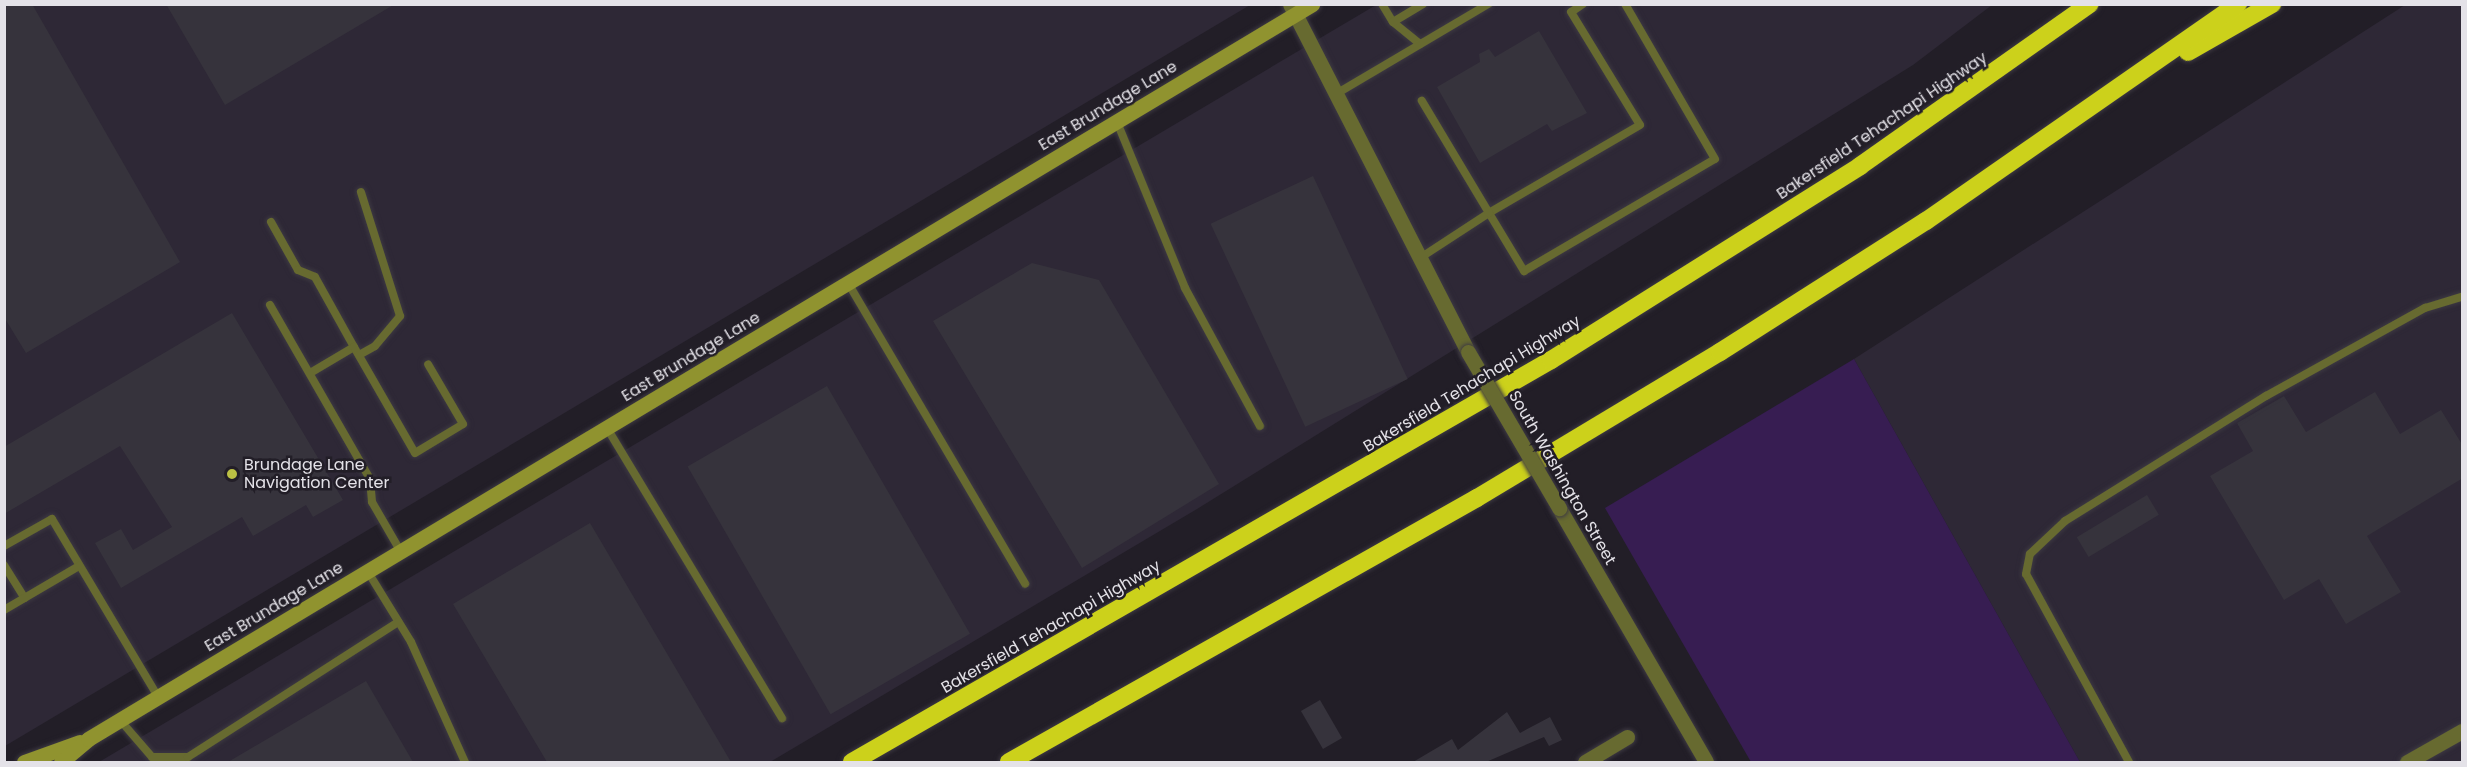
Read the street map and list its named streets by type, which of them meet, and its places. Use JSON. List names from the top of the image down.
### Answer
{
  "streets": {
    "highway": ["Bakersfield Tehachapi Highway"],
    "main road": ["East Brundage Lane"],
    "street": ["South Washington Street"]
  },
  "crossings": [
    ["East Brundage Lane", "South Washington Street"]
  ],
  "places": ["Brundage Lane Navigation Center"]
}
